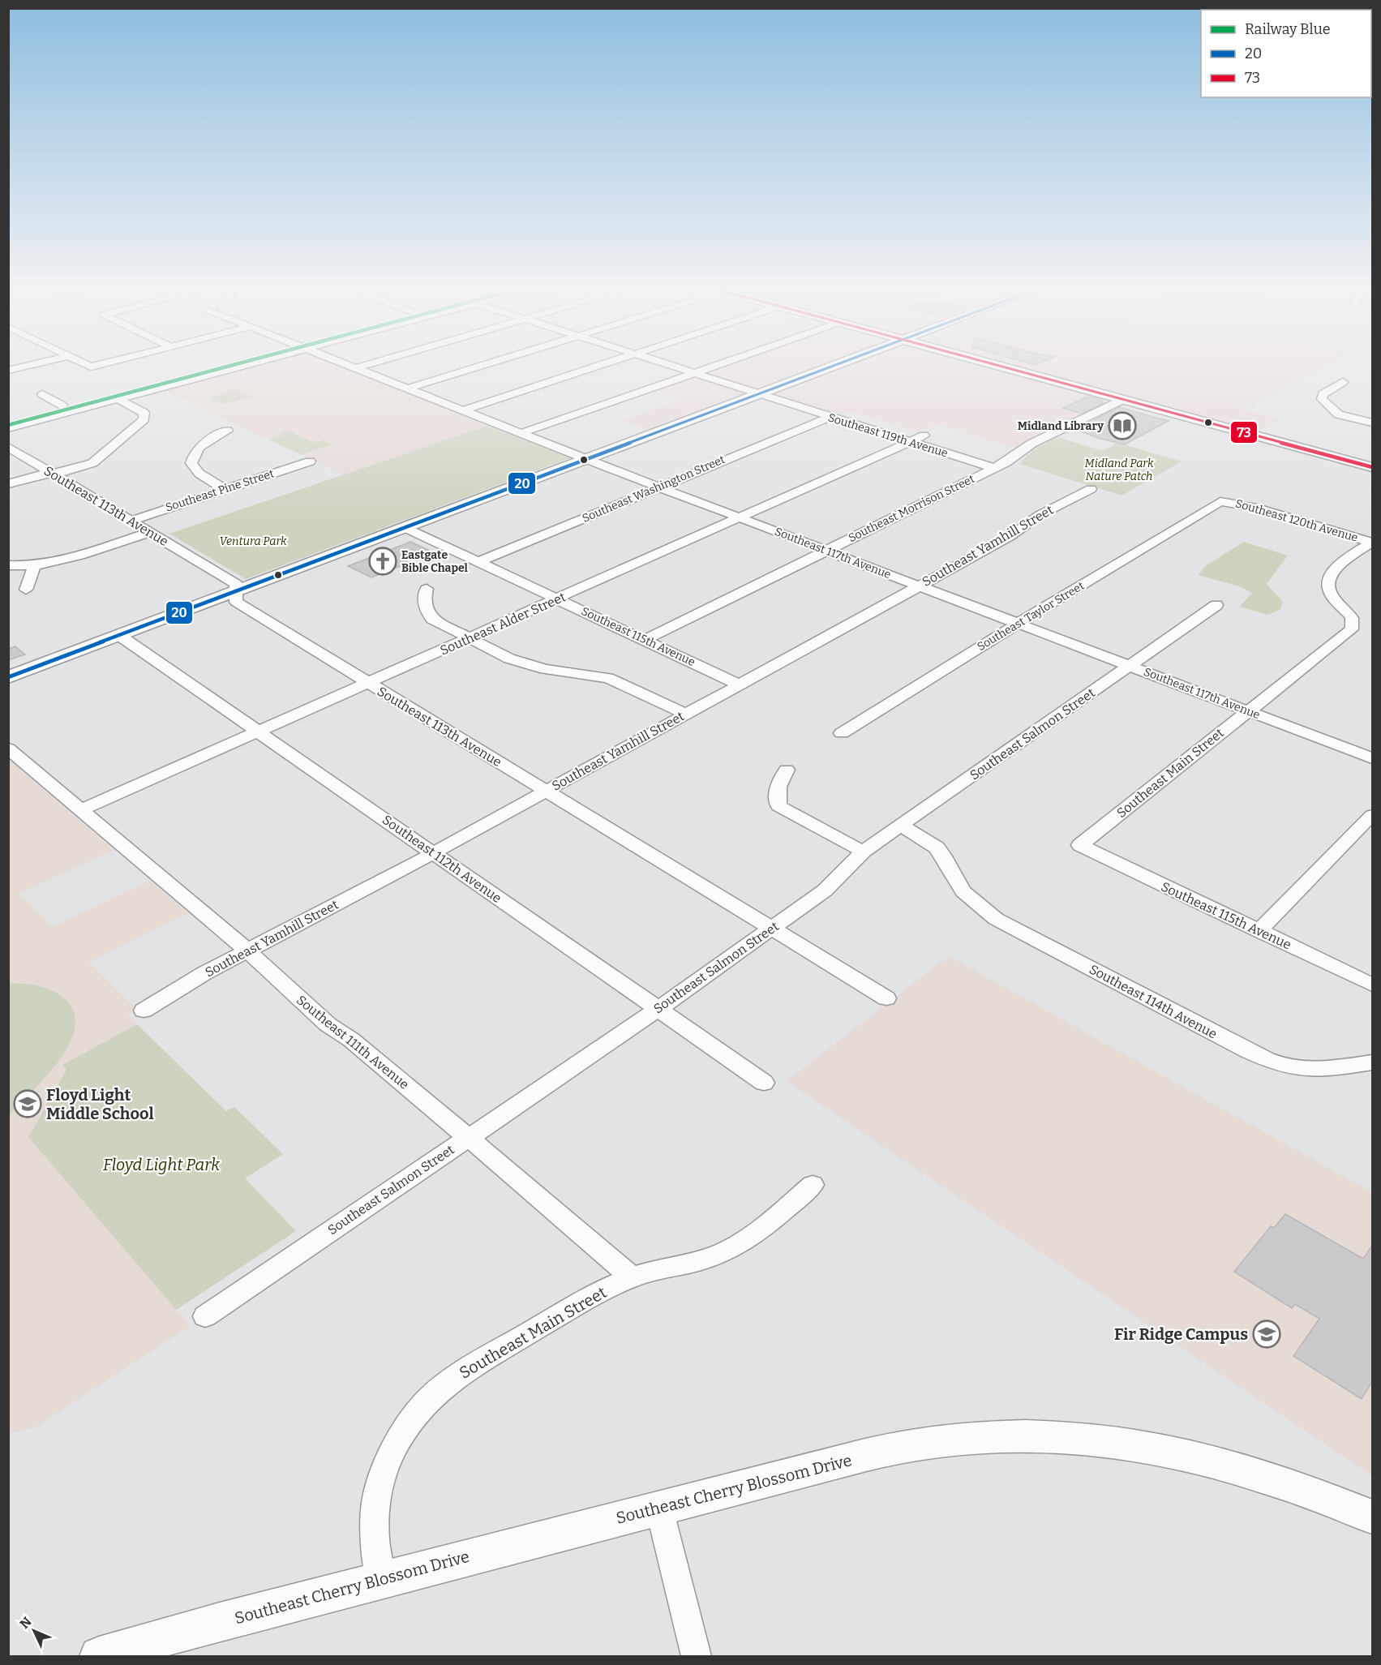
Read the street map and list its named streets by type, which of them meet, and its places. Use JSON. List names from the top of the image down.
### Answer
{
  "streets": {
    "main road": ["Southeast Cherry Blossom Drive"],
    "street": [
      "Southeast 119th Avenue",
      "Southeast Washington Street",
      "Southeast Pine Street",
      "Southeast 113th Avenue",
      "Southeast Morrison Street",
      "Southeast 120th Avenue",
      "Southeast Yamhill Street",
      "Southeast 117th Avenue",
      "Southeast Taylor Street",
      "Southeast Alder Street",
      "Southeast 115th Avenue",
      "Southeast Salmon Street",
      "Southeast Main Street",
      "Southeast 112th Avenue",
      "Southeast 114th Avenue",
      "Southeast 111th Avenue"
    ]
  },
  "crossings": [
    ["Southeast 119th Avenue", "Southeast Washington Street"],
    ["Southeast 119th Avenue", "Southeast Morrison Street"],
    ["Southeast 119th Avenue", "Southeast Alder Street"],
    ["Southeast Washington Street", "Southeast 117th Avenue"],
    ["Southeast Washington Street", "Southeast 115th Avenue"],
    ["Southeast Pine Street", "Southeast 113th Avenue"],
    ["Southeast 113th Avenue", "Southeast Yamhill Street"],
    ["Southeast 113th Avenue", "Southeast Alder Street"],
    ["Southeast 113th Avenue", "Southeast Salmon Street"],
    ["Southeast Morrison Street", "Southeast 117th Avenue"],
    ["Southeast Morrison Street", "Southeast 115th Avenue"],
    ["Southeast 120th Avenue", "Southeast Taylor Street"],
    ["Southeast 120th Avenue", "Southeast Main Street"],
    ["Southeast Yamhill Street", "Southeast 117th Avenue"],
    ["Southeast Yamhill Street", "Southeast 115th Avenue"],
    ["Southeast Yamhill Street", "Southeast 112th Avenue"],
    ["Southeast Yamhill Street", "Southeast 111th Avenue"],
    ["Southeast 117th Avenue", "Southeast Taylor Street"],
    ["Southeast 117th Avenue", "Southeast Alder Street"],
    ["Southeast 117th Avenue", "Southeast Salmon Street"],
    ["Southeast 117th Avenue", "Southeast Main Street"],
    ["Southeast Alder Street", "Southeast 115th Avenue"],
    ["Southeast Alder Street", "Southeast 112th Avenue"],
    ["Southeast Alder Street", "Southeast 111th Avenue"],
    ["Southeast 115th Avenue", "Southeast Main Street"],
    ["Southeast Salmon Street", "Southeast 112th Avenue"],
    ["Southeast Salmon Street", "Southeast 114th Avenue"],
    ["Southeast Salmon Street", "Southeast 111th Avenue"],
    ["Southeast Main Street", "Southeast 111th Avenue"],
    ["Southeast Main Street", "Southeast Cherry Blossom Drive"]
  ],
  "parks": ["Midland Park Nature Patch", "Ventura Park", "Floyd Light Park"],
  "places": {
    "library": ["Midland Library"],
    "church": ["Eastgate Bible Chapel"],
    "school or university": ["Floyd Light Middle School", "Fir Ridge Campus"]
  },
  "lines": ["rail line Blue", "transit line 20", "transit line 73"],
  "legend": ["Railway Blue", "20", "73"],
  "north": "top left"
}
